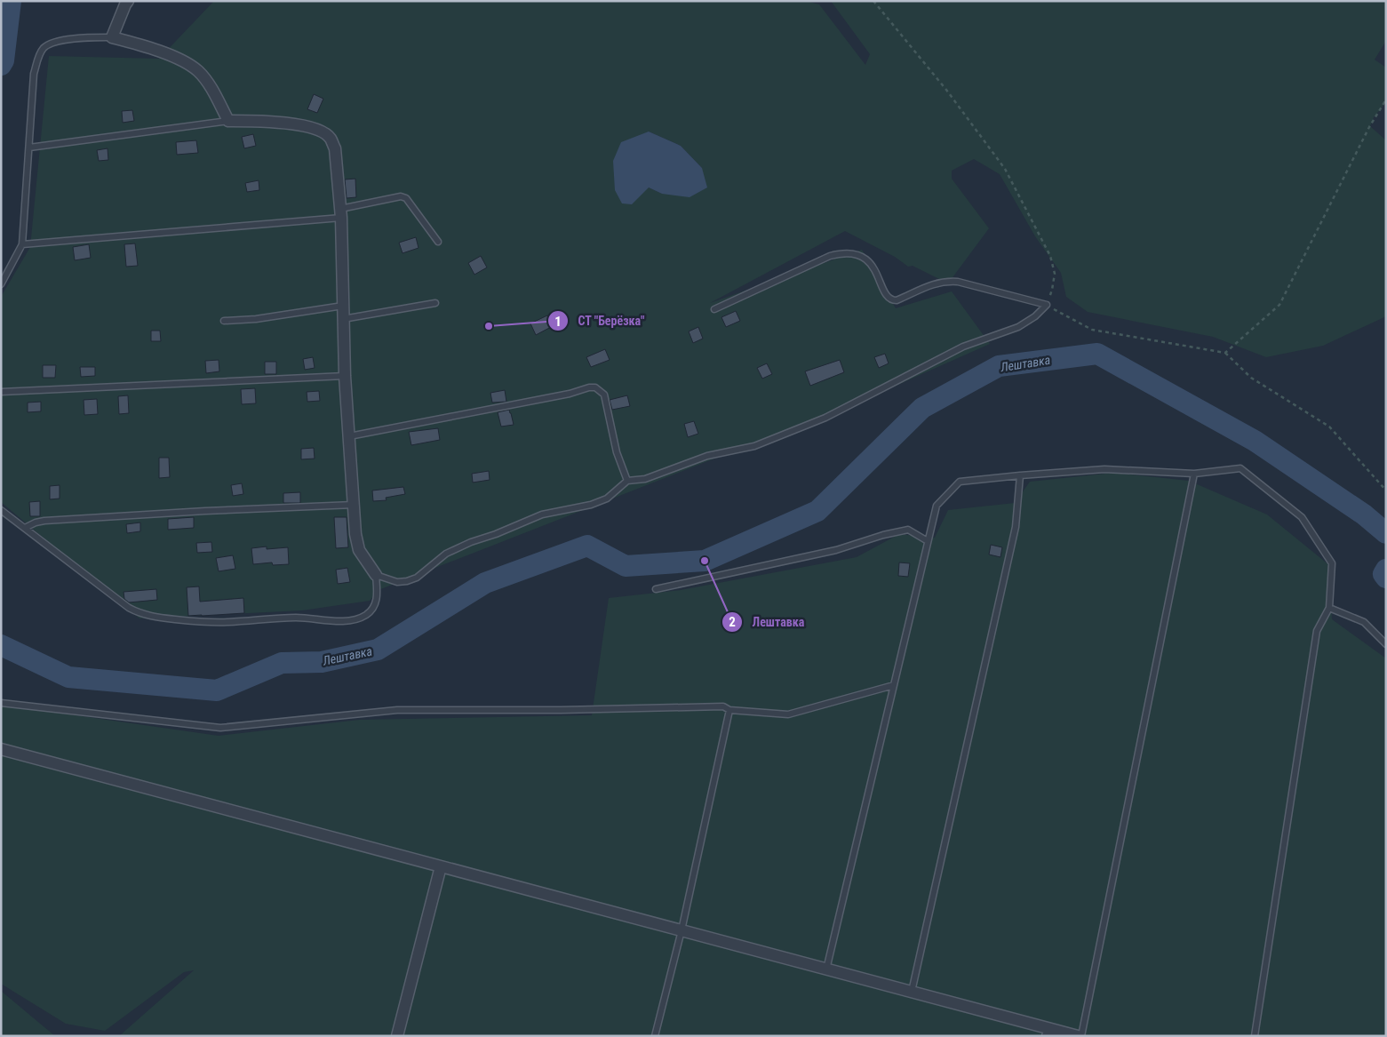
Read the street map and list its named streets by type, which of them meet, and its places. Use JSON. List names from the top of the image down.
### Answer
{
  "water": ["Лештавка"],
  "places": ["СТ \"Берёзка\"", "Лештавка"]
}
